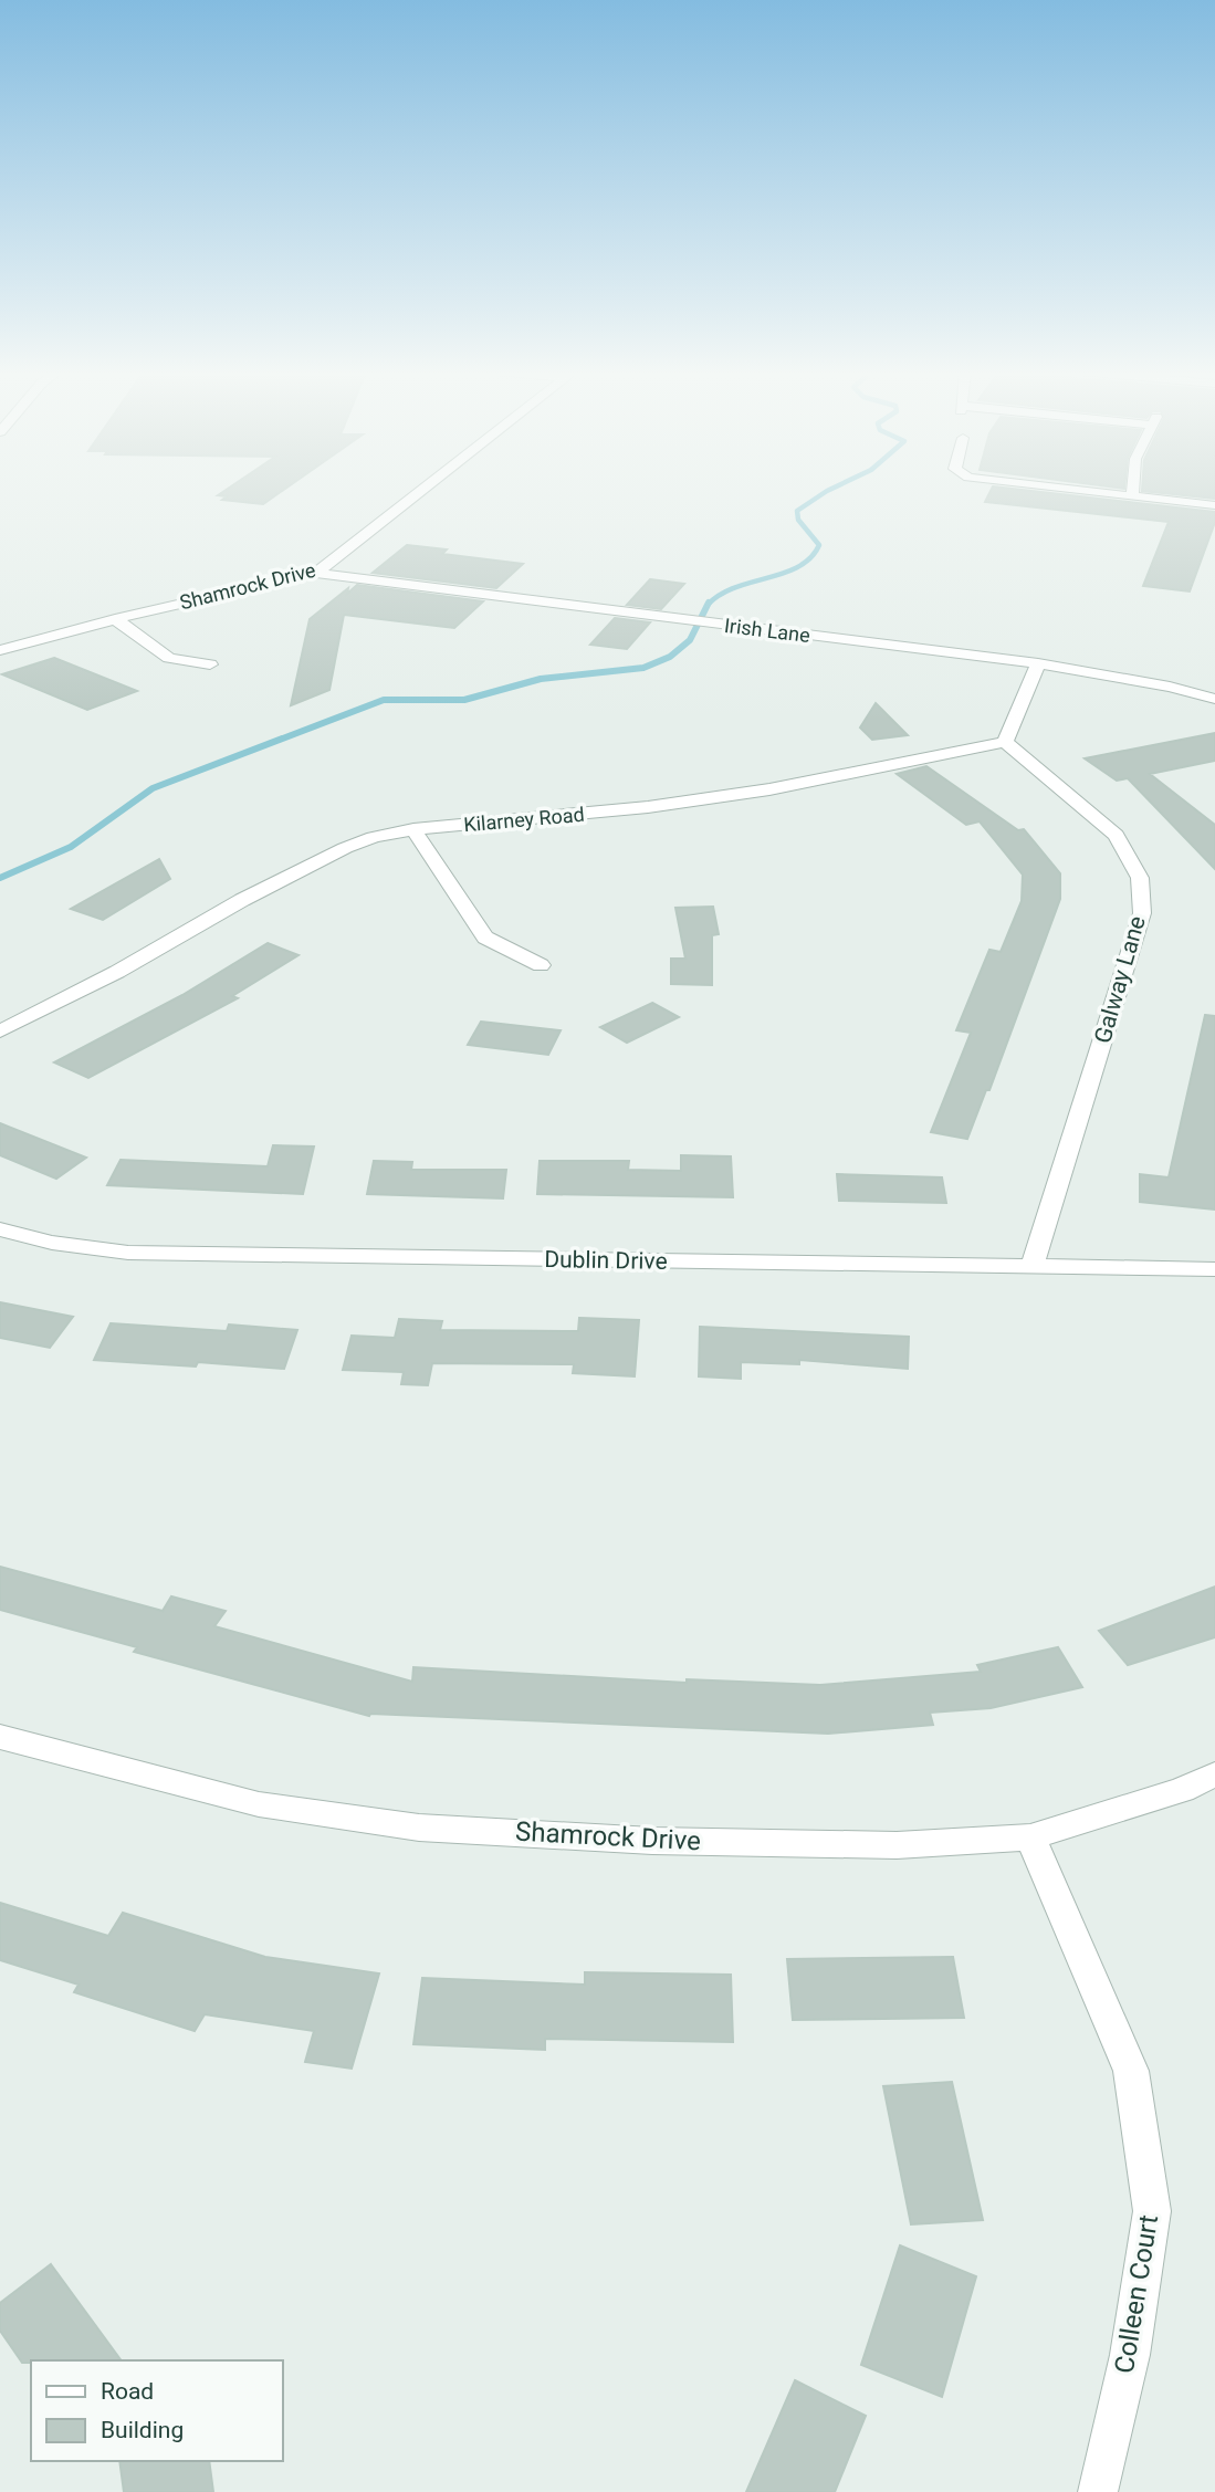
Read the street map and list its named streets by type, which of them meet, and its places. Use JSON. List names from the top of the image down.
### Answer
{
  "streets": {
    "street": [
      "Shamrock Drive",
      "Irish Lane",
      "Kilarney Road",
      "Galway Lane",
      "Dublin Drive",
      "Colleen Court"
    ]
  },
  "crossings": [
    ["Shamrock Drive", "Irish Lane"],
    ["Shamrock Drive", "Colleen Court"],
    ["Kilarney Road", "Galway Lane"],
    ["Galway Lane", "Dublin Drive"]
  ],
  "legend": ["Road", "Building"]
}
